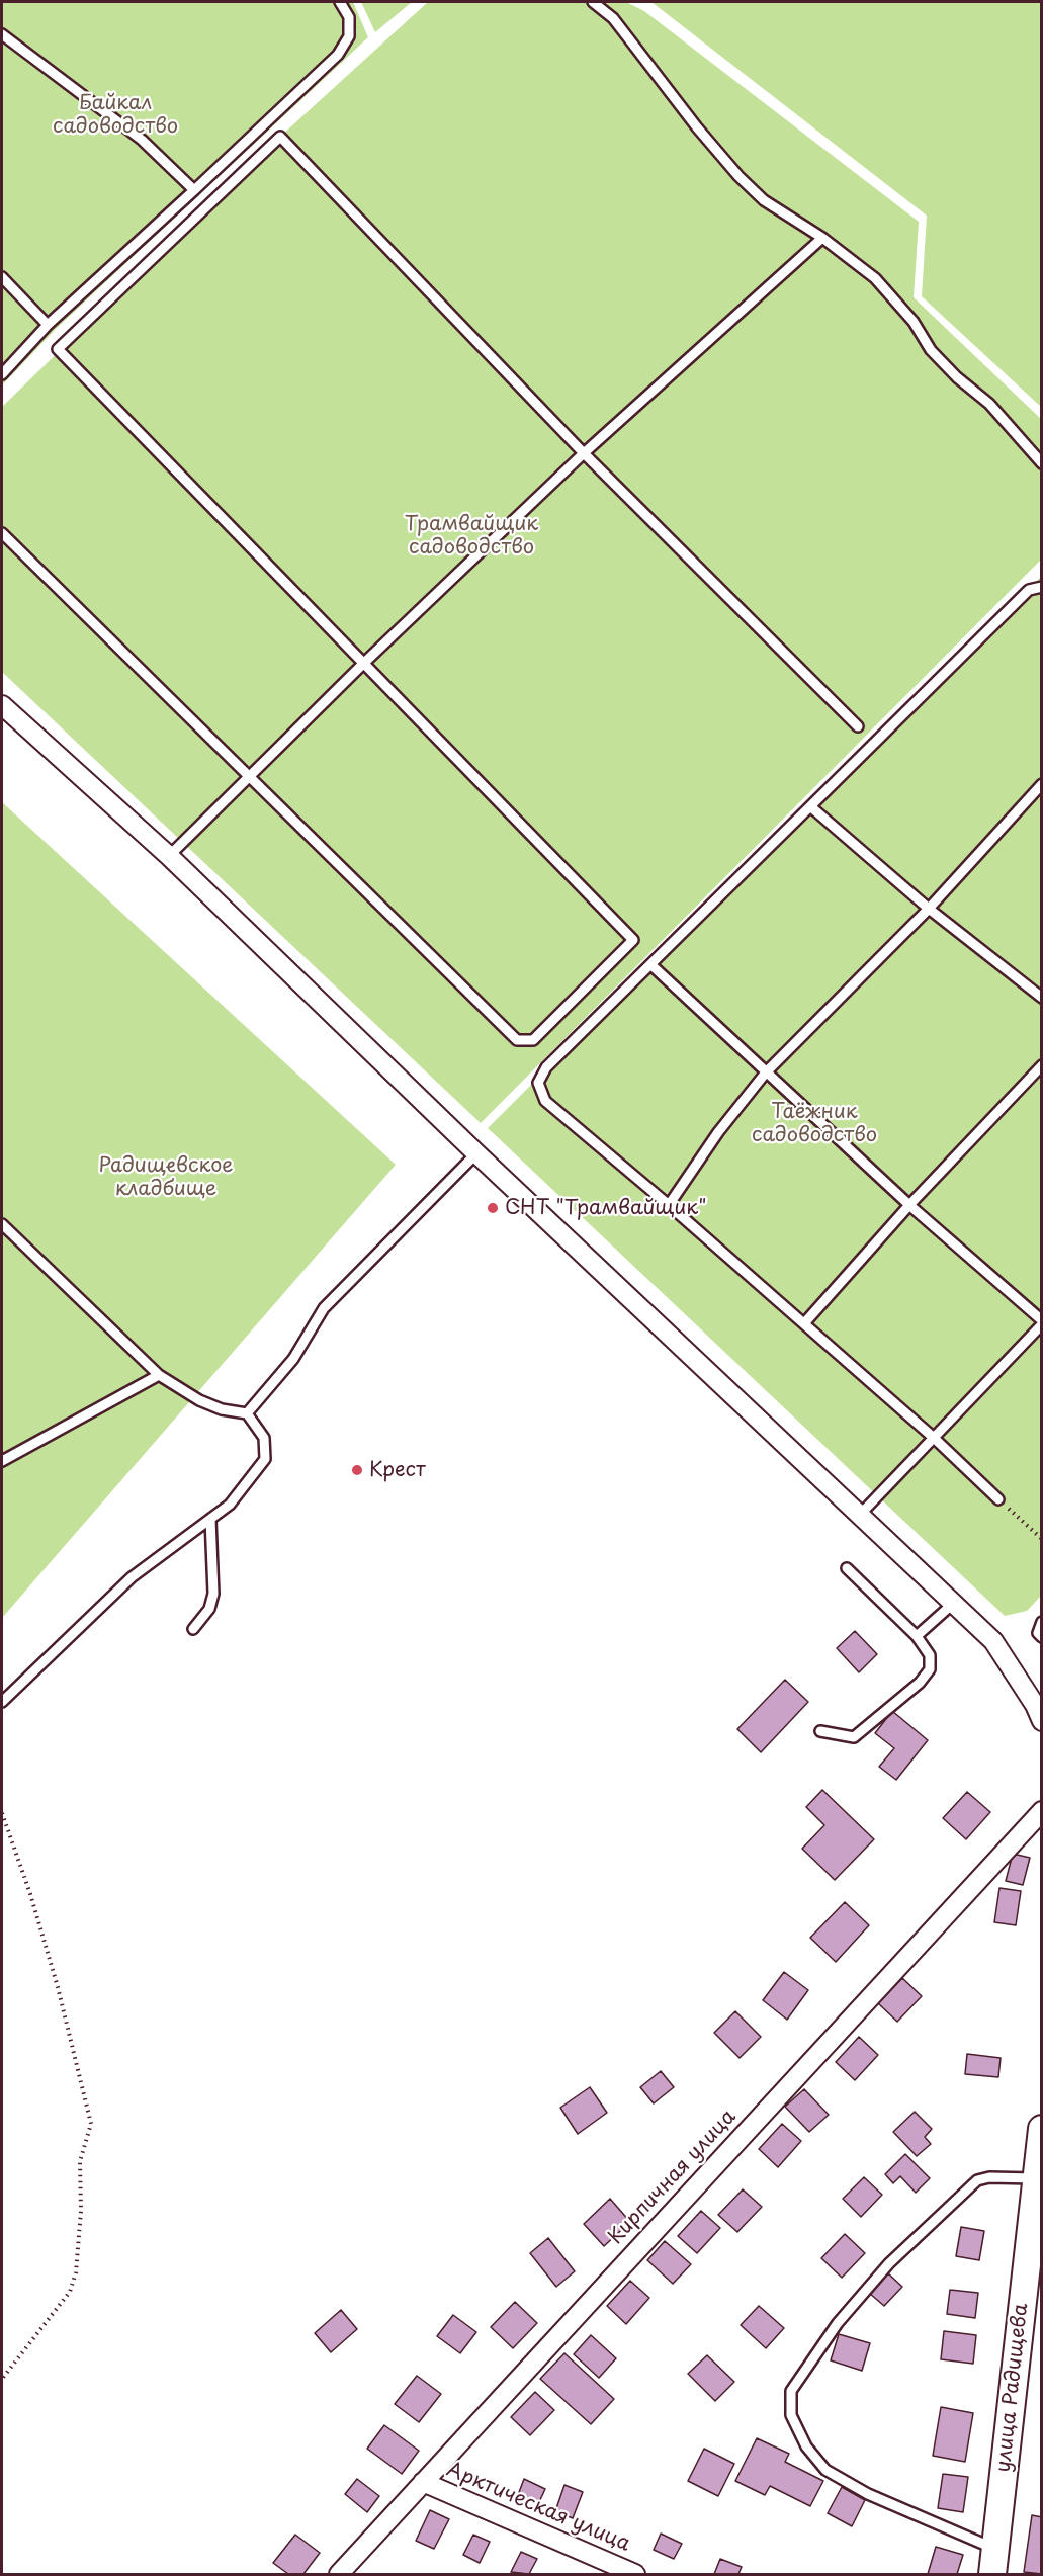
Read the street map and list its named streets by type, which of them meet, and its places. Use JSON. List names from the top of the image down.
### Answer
{
  "streets": {
    "street": ["Кирпичная улица", "улица Радищева", "Арктическая улица"]
  },
  "crossings": [
    ["Кирпичная улица", "Арктическая улица"]
  ],
  "parks": [
    "Байкал садоводство",
    "Трамвайщик садоводство",
    "Таёжник садоводство",
    "Радищевское кладбище"
  ],
  "places": ["СНТ \"Трамвайщик\"", "Крест"]
}
